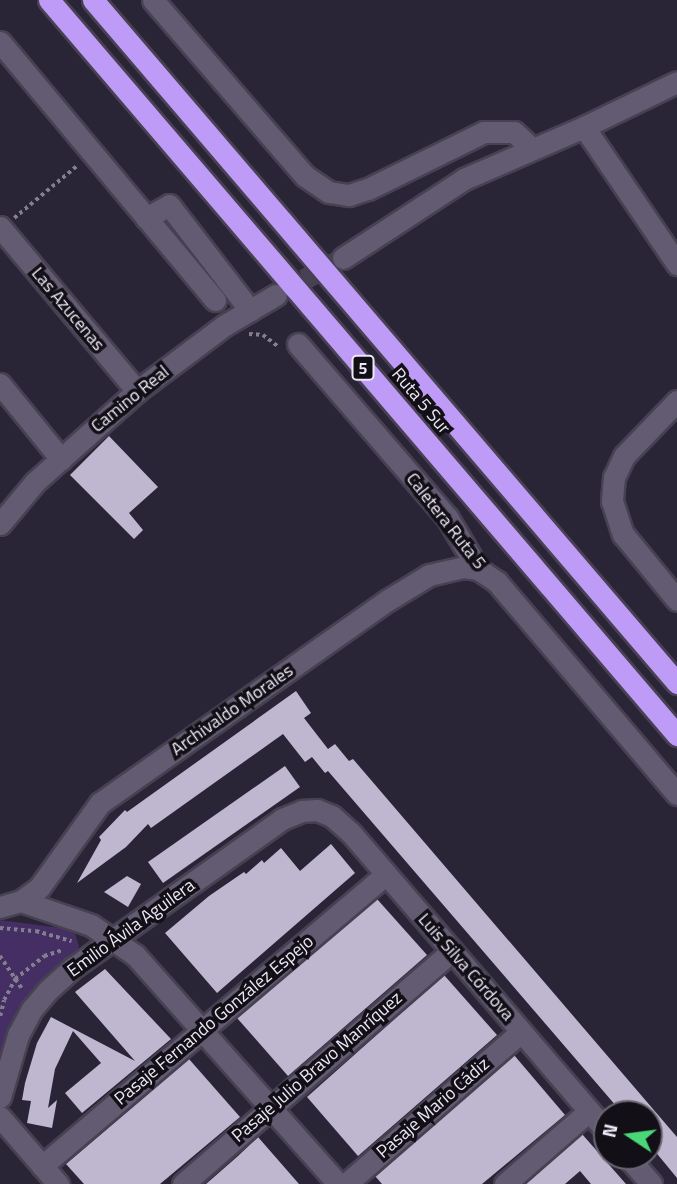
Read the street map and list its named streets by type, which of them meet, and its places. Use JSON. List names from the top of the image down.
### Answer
{
  "streets": {
    "highway": ["5", "Ruta 5 Sur"],
    "street": [
      "Las Azucenas",
      "Camino Real",
      "Caletera Ruta 5",
      "Archivaldo Morales",
      "Emilio Ávila Aguilera",
      "Luis Silva Córdova",
      "Pasaje Fernando González Espejo",
      "Pasaje Julio Bravo Manríquez",
      "Pasaje Mario Cádiz"
    ]
  },
  "crossings": [
    ["Las Azucenas", "Camino Real"],
    ["Caletera Ruta 5", "Archivaldo Morales"],
    ["Emilio Ávila Aguilera", "Luis Silva Córdova"],
    ["Luis Silva Córdova", "Pasaje Fernando González Espejo"],
    ["Luis Silva Córdova", "Pasaje Julio Bravo Manríquez"],
    ["Luis Silva Córdova", "Pasaje Mario Cádiz"]
  ],
  "north": "left"
}
